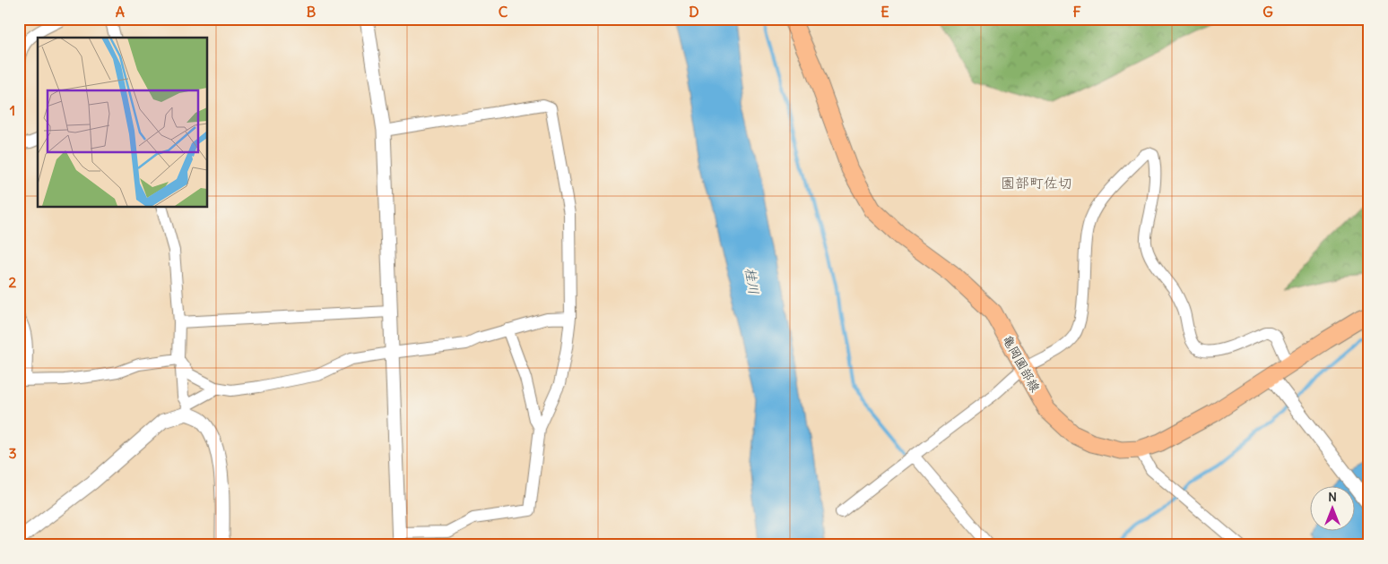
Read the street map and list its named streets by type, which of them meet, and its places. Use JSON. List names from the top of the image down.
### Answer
{
  "streets": {
    "main road": ["亀岡園部線"]
  },
  "districts": ["園部町佐切"],
  "water": ["桂川"],
  "north": "top",
  "grid": {
    "columns": [
      "A",
      "B",
      "C",
      "D",
      "E",
      "F",
      "G"
    ],
    "rows": ["1", "2", "3"]
  }
}
